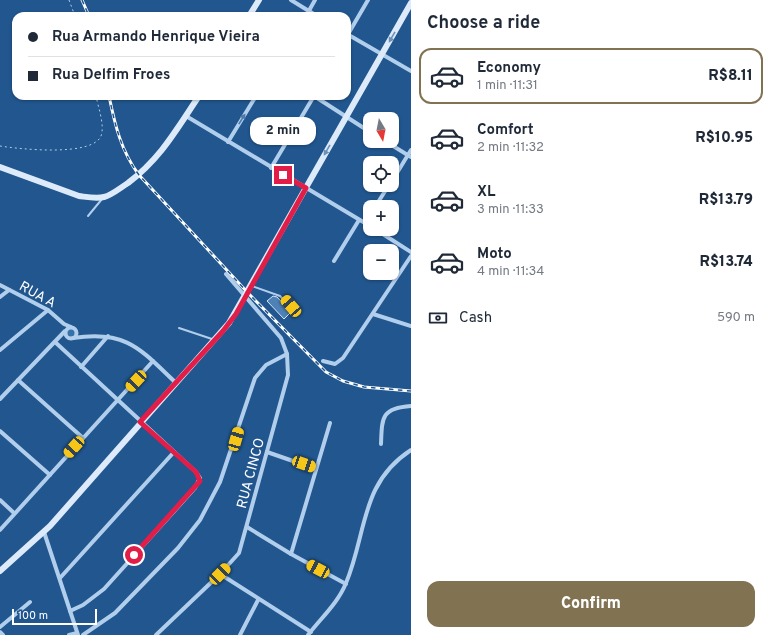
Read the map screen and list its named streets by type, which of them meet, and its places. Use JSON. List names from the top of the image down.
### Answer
{
  "streets": {
    "street": ["RUA A", "RUA CINCO"]
  },
  "scale_bar": "100 m",
  "north": "bottom",
  "page": {
    "heading": "Choose a ride",
    "banner": ["Rua Armando Henrique Vieira", "Rua Delfim Froes"],
    "list": [
      {
        "name": "Economy",
        "note": "1 min · 11:31",
        "value": "R$8.11"
      },
      {
        "name": "Comfort",
        "note": "2 min · 11:32",
        "value": "R$10.95"
      },
      {
        "name": "XL",
        "note": "3 min · 11:33",
        "value": "R$13.79"
      },
      {
        "name": "Moto",
        "note": "4 min · 11:34",
        "value": "R$13.74"
      }
    ],
    "map_buttons": ["+", "−"],
    "bubble": "2 min",
    "pay": ["Cash", "590 m"],
    "buttons": "Confirm",
    "scale": "100 m"
  }
}
